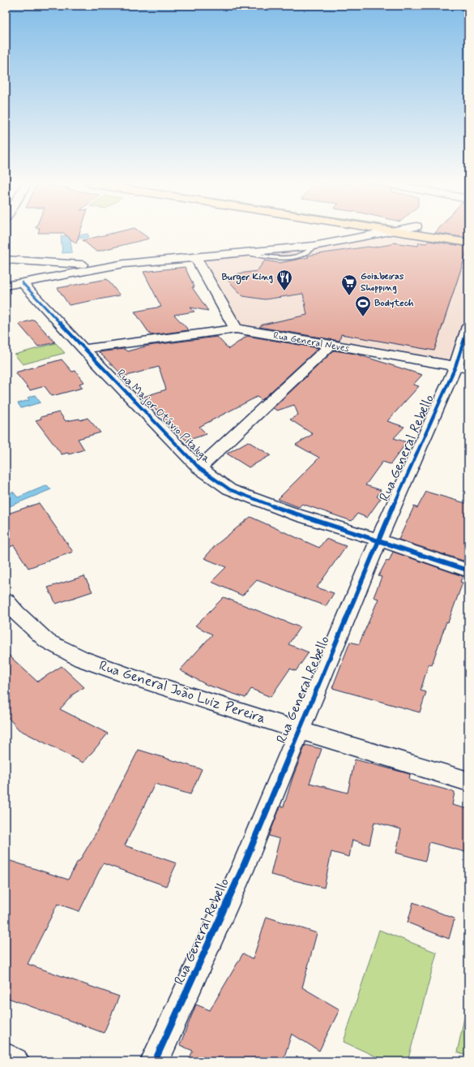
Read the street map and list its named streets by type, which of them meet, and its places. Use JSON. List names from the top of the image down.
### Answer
{
  "streets": {
    "street": [
      "Rua General Neves",
      "Rua Major Otávio Pitaluga",
      "Rua General Rebello",
      "Rua General João Luiz Pereira"
    ]
  },
  "crossings": [
    ["Rua General Neves", "Rua Major Otávio Pitaluga"],
    ["Rua General Neves", "Rua General Rebello"],
    ["Rua Major Otávio Pitaluga", "Rua General Rebello"],
    ["Rua General Rebello", "Rua General João Luiz Pereira"]
  ],
  "places": {
    "restaurant": ["Burger King"],
    "supermarket": ["Goiabeiras Shopping"],
    "sports": ["Bodytech"]
  }
}
